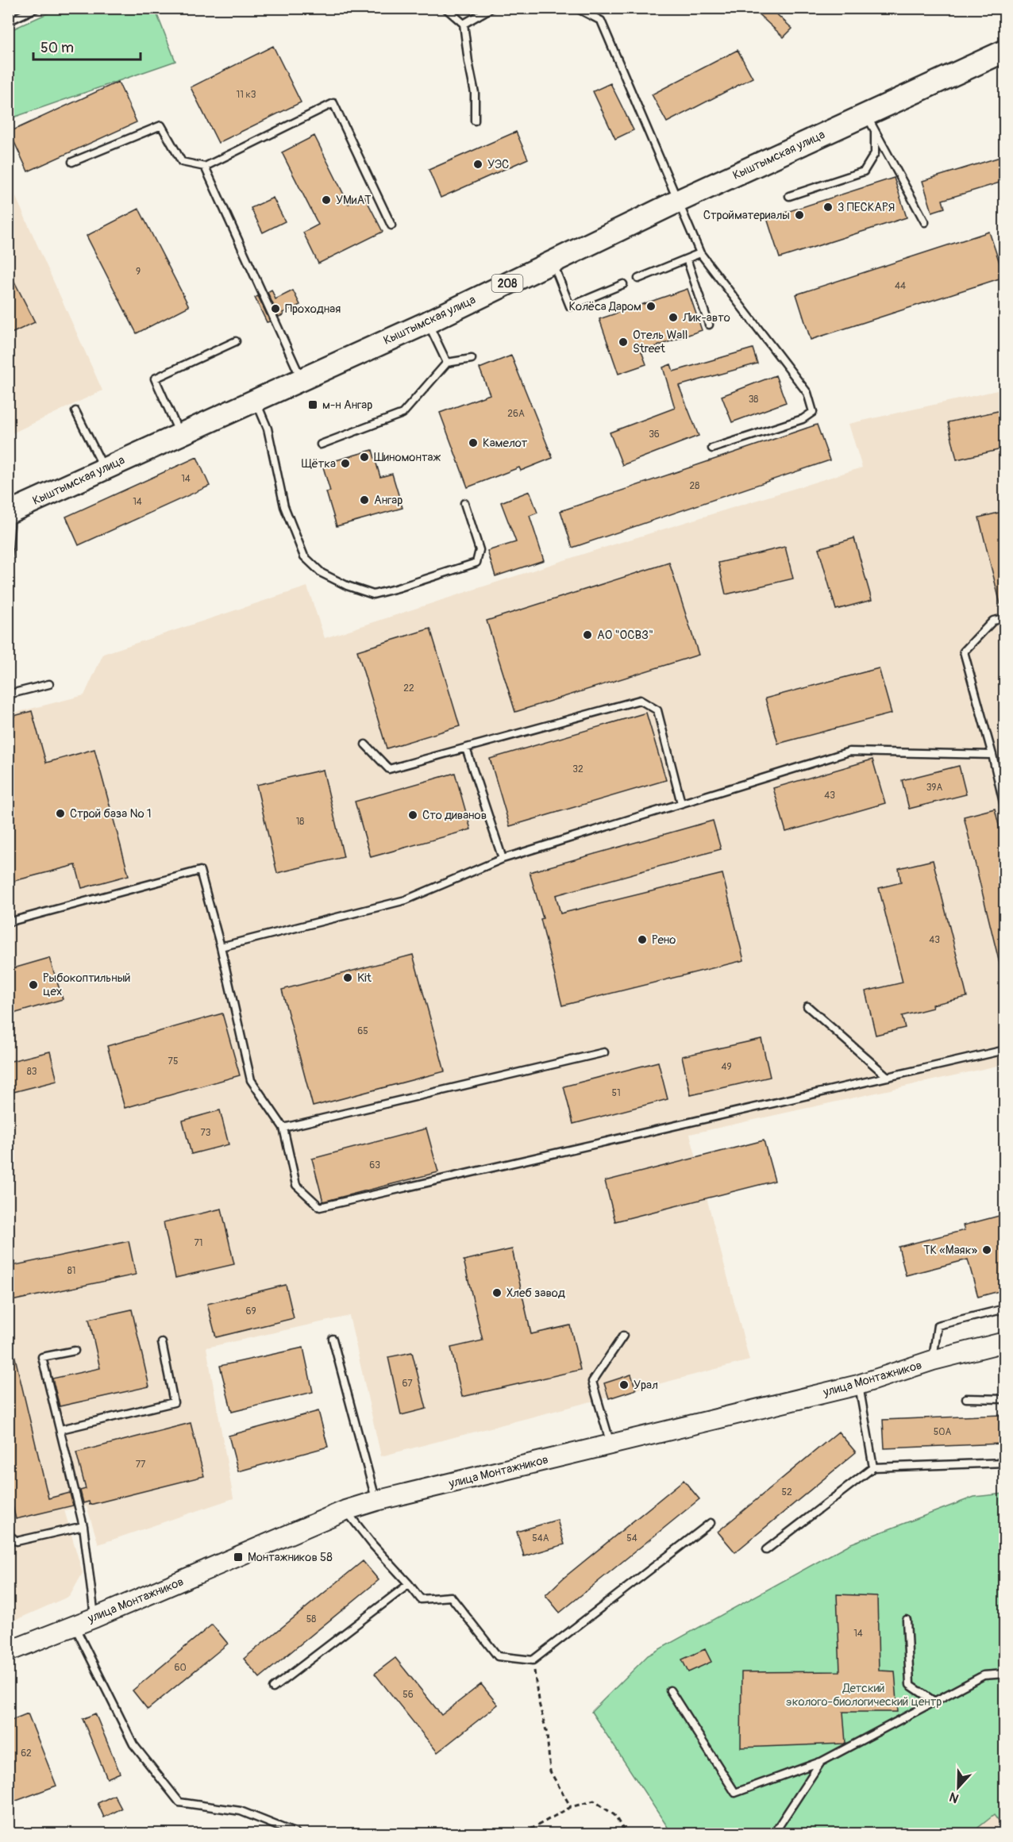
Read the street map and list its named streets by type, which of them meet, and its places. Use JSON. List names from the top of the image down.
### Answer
{
  "streets": {
    "main road": ["Кыштымская улица", "208"],
    "street": ["улица Монтажников"]
  },
  "parks": ["Детский эколого-биологический центр"],
  "places": {
    "other": [
      "УЭС",
      "УМиАТ",
      "3 ПЕСКАРЯ",
      "Стройматериалы",
      "Колёса Даром",
      "Проходная",
      "Лик-авто",
      "Отель Wall Street",
      "Камелот",
      "Шиномонтаж",
      "Щётка",
      "Ангар",
      "АО \"ОСВЗ\"",
      "Строй база № 1",
      "Сто диванов",
      "Рено",
      "Kit",
      "Рыбокоптильный цех",
      "ТК «Маяк»",
      "Хлеб завод",
      "Урал"
    ],
    "transit": ["м-н Ангар", "Монтажников 58"]
  },
  "house_numbers": [
    "11 к3",
    "9",
    "44",
    "38",
    "26А",
    "36",
    "14",
    "28",
    "14",
    "22",
    "32",
    "39А",
    "43",
    "18",
    "43",
    "65",
    "75",
    "49",
    "83",
    "51",
    "73",
    "63",
    "71",
    "81",
    "69",
    "67",
    "50А",
    "77",
    "52",
    "54А",
    "54",
    "58",
    "14",
    "60",
    "56",
    "62"
  ],
  "scale_bar": "50 m",
  "north": "bottom"
}
